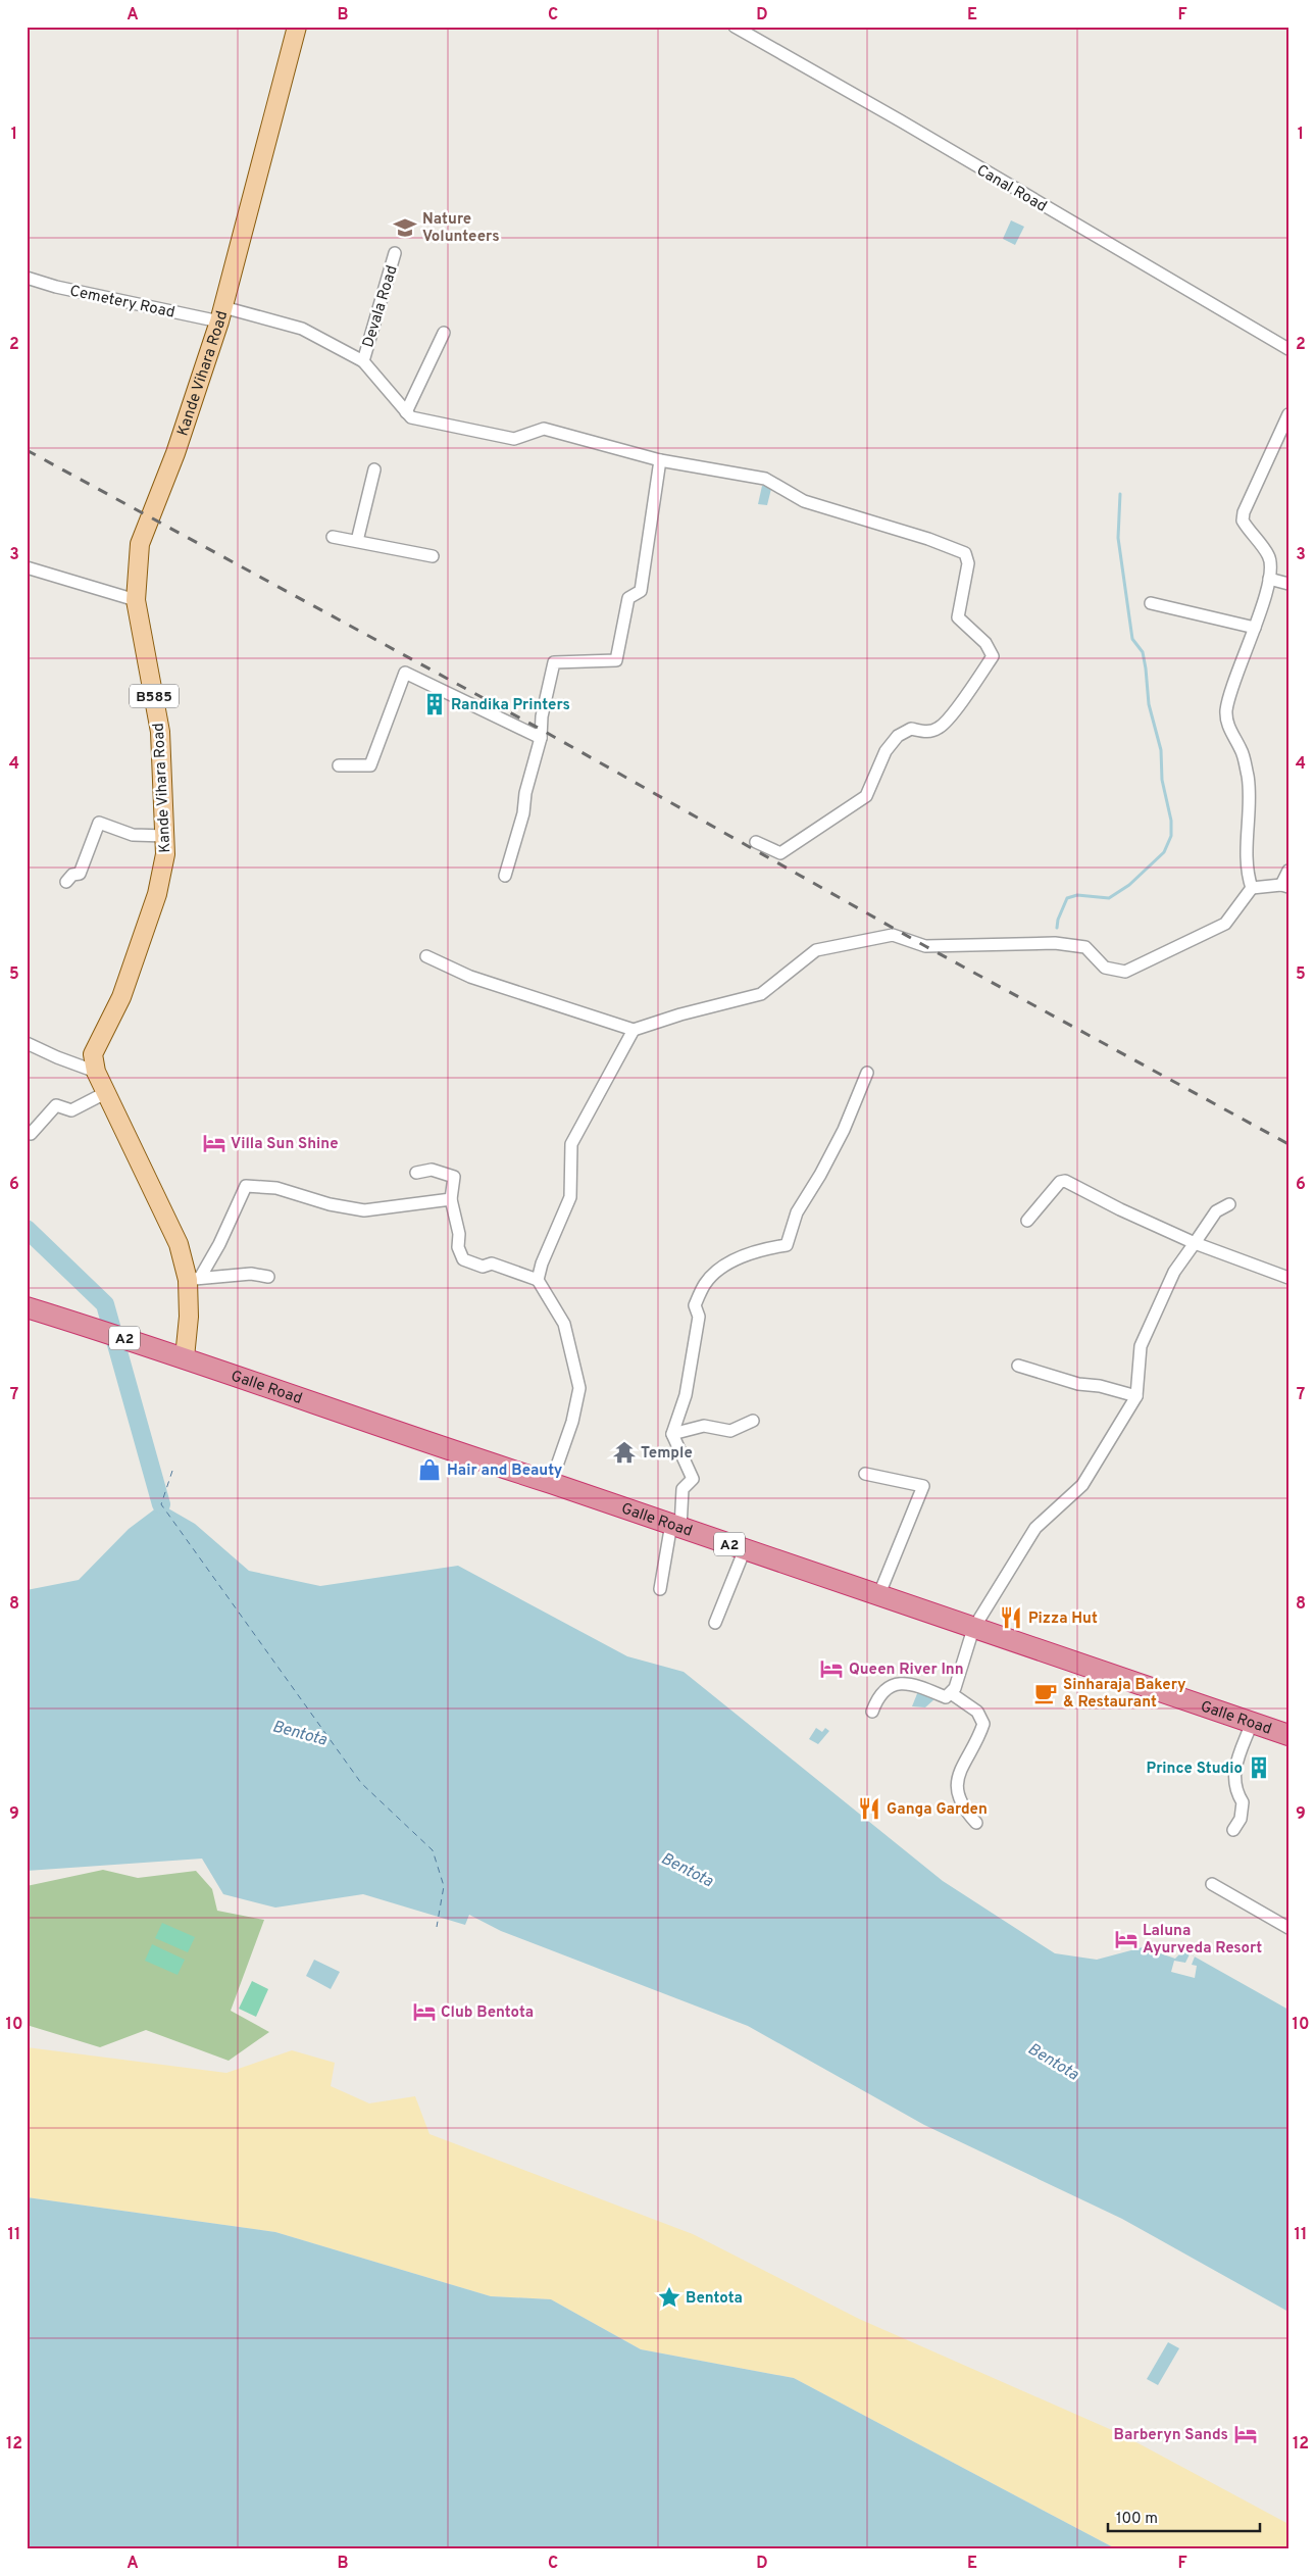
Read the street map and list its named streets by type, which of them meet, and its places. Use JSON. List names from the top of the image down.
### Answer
{
  "streets": {
    "highway": ["A2", "Galle Road"],
    "main road": ["Kande Vihara Road", "B585"],
    "street": ["Canal Road", "Cemetery Road", "Devala Road"]
  },
  "crossings": [
    ["Cemetery Road", "Devala Road"],
    ["Cemetery Road", "Kande Vihara Road"],
    ["Devala Road", "Kande Vihara Road"],
    ["Kande Vihara Road", "Galle Road"]
  ],
  "water": ["Bentota"],
  "places": {
    "school or university": ["Nature Volunteers"],
    "building": ["Randika Printers", "Prince Studio"],
    "hotel": [
      "Villa Sun Shine",
      "Queen River Inn",
      "Laluna Ayurveda Resort",
      "Club Bentota",
      "Barberyn Sands"
    ],
    "temple": ["Temple"],
    "shop": ["Hair and Beauty"],
    "restaurant": ["Pizza Hut", "Ganga Garden"],
    "cafe": ["Sinharaja Bakery & Restaurant"],
    "place": ["Bentota"]
  },
  "scale_bar": "100 m",
  "grid": {
    "columns": [
      "A",
      "B",
      "C",
      "D",
      "E",
      "F"
    ],
    "rows": [
      "1",
      "2",
      "3",
      "4",
      "5",
      "6",
      "7",
      "8",
      "9",
      "10",
      "11",
      "12"
    ]
  }
}
